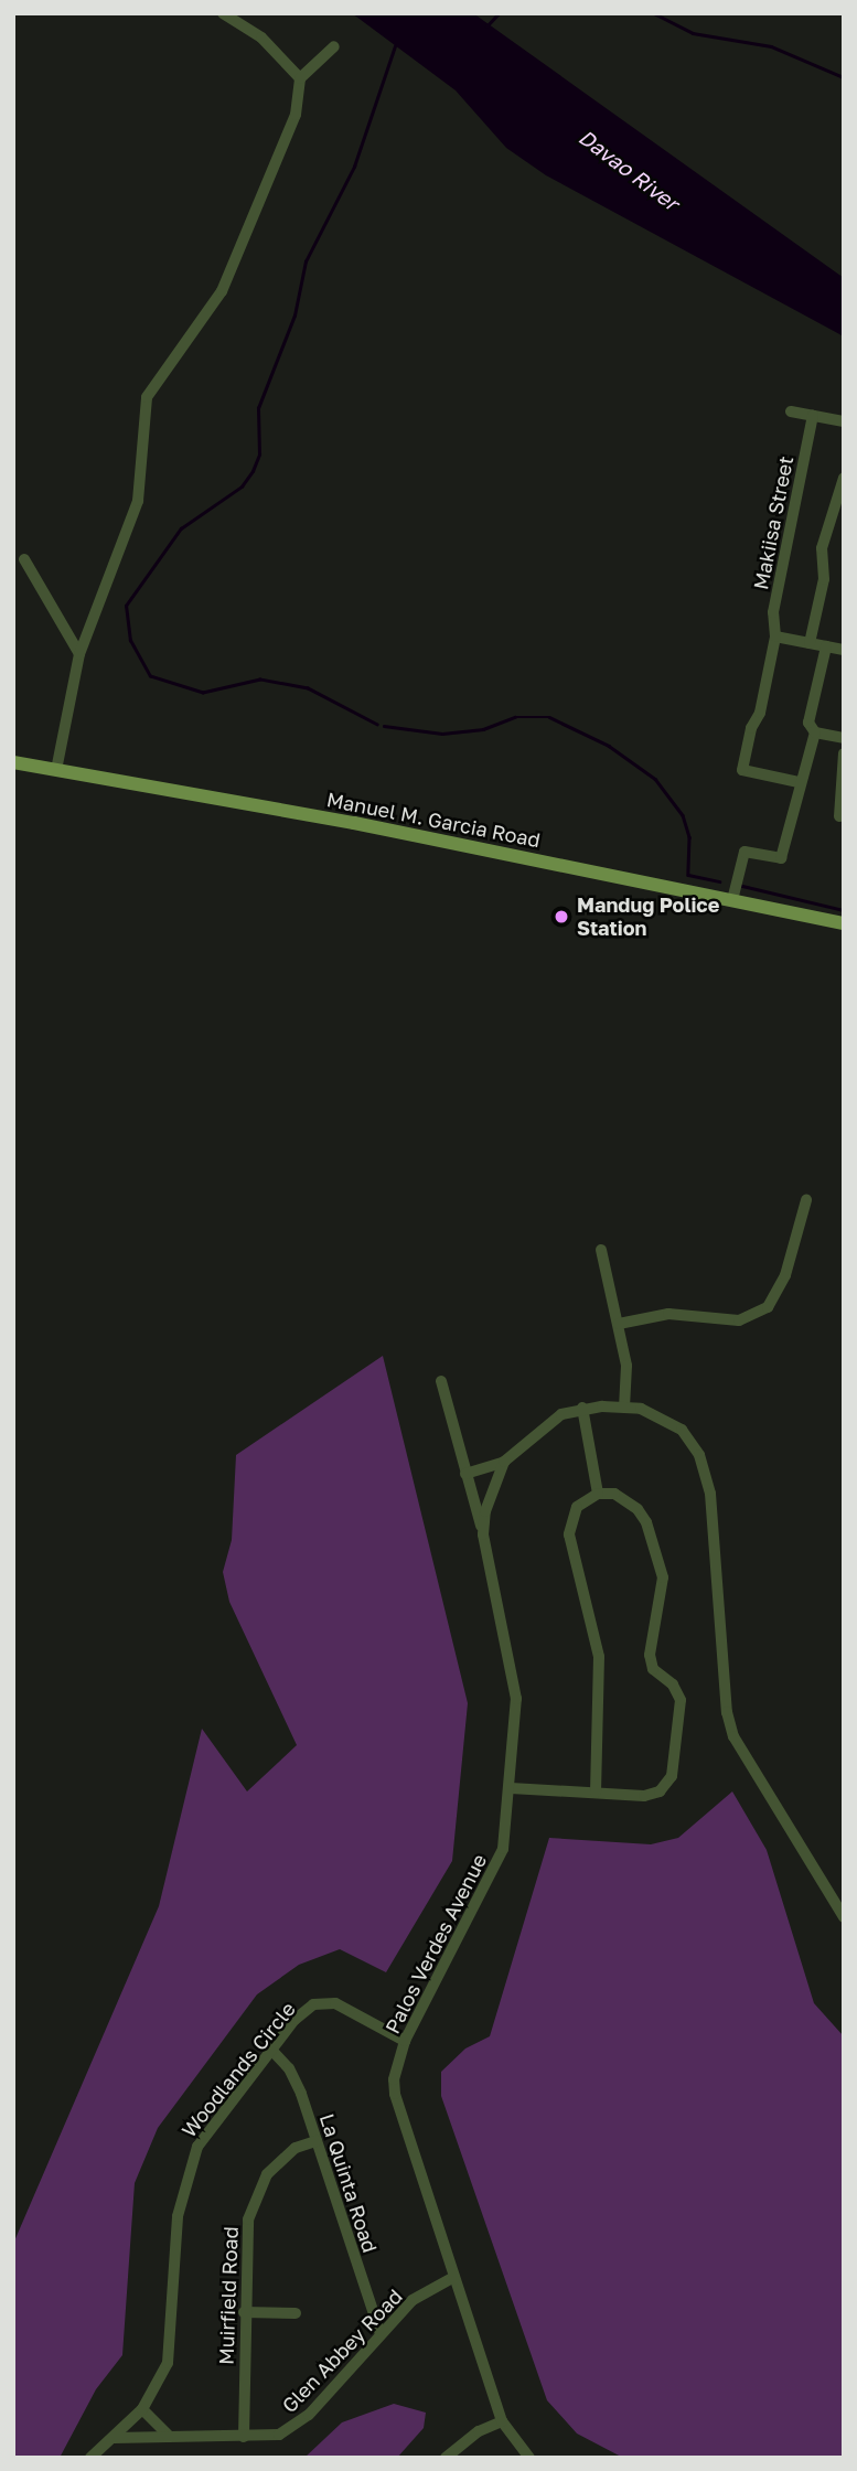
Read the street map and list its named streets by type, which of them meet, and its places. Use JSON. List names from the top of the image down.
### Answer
{
  "streets": {
    "main road": ["Manuel M. Garcia Road"],
    "street": [
      "Makiisa Street",
      "Palos Verdes Avenue",
      "Woodlands Circle",
      "La Quinta Road",
      "Muirfield Road",
      "Glen Abbey Road"
    ]
  },
  "crossings": [
    ["Palos Verdes Avenue", "Woodlands Circle"],
    ["Palos Verdes Avenue", "Glen Abbey Road"],
    ["Woodlands Circle", "La Quinta Road"],
    ["Woodlands Circle", "Glen Abbey Road"],
    ["La Quinta Road", "Muirfield Road"],
    ["La Quinta Road", "Glen Abbey Road"],
    ["Muirfield Road", "Glen Abbey Road"]
  ],
  "water": ["Davao River"],
  "places": ["Mandug Police Station"]
}
